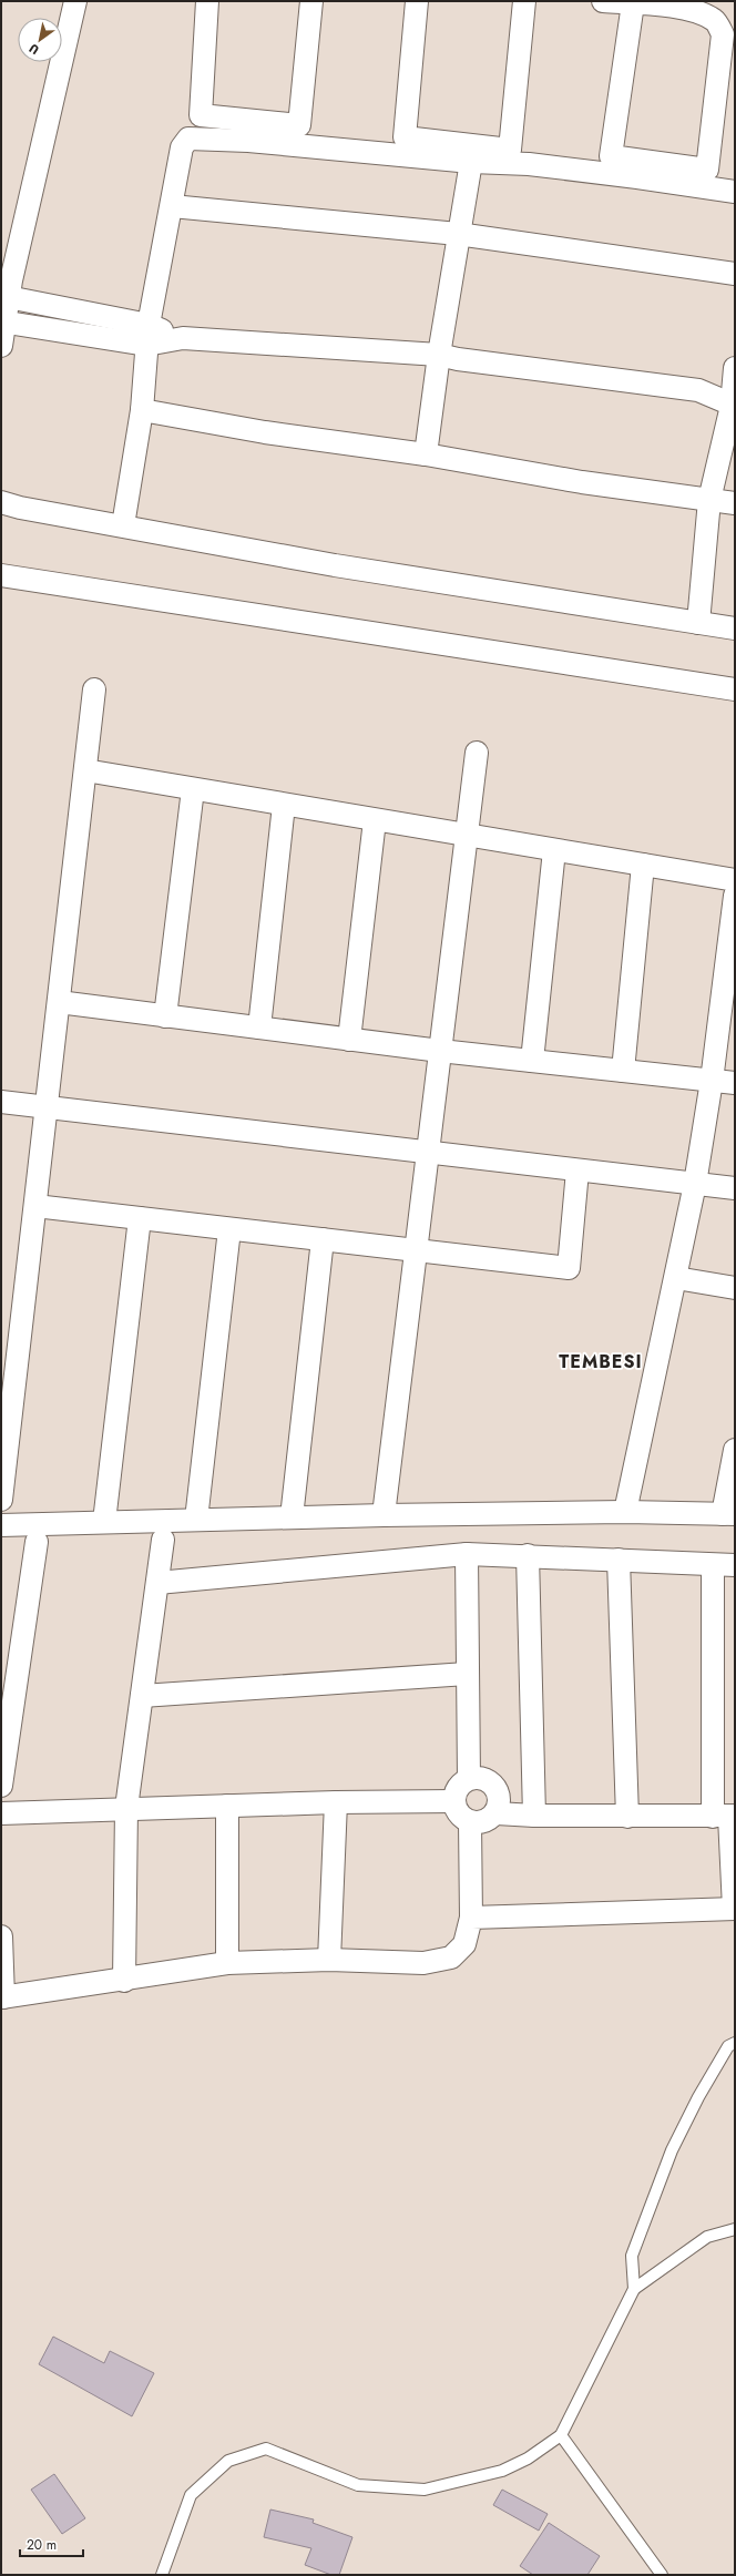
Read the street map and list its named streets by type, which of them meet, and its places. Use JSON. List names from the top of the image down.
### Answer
{
  "districts": ["TEMBESI"],
  "scale_bar": "20 m",
  "north": "bottom left"
}
